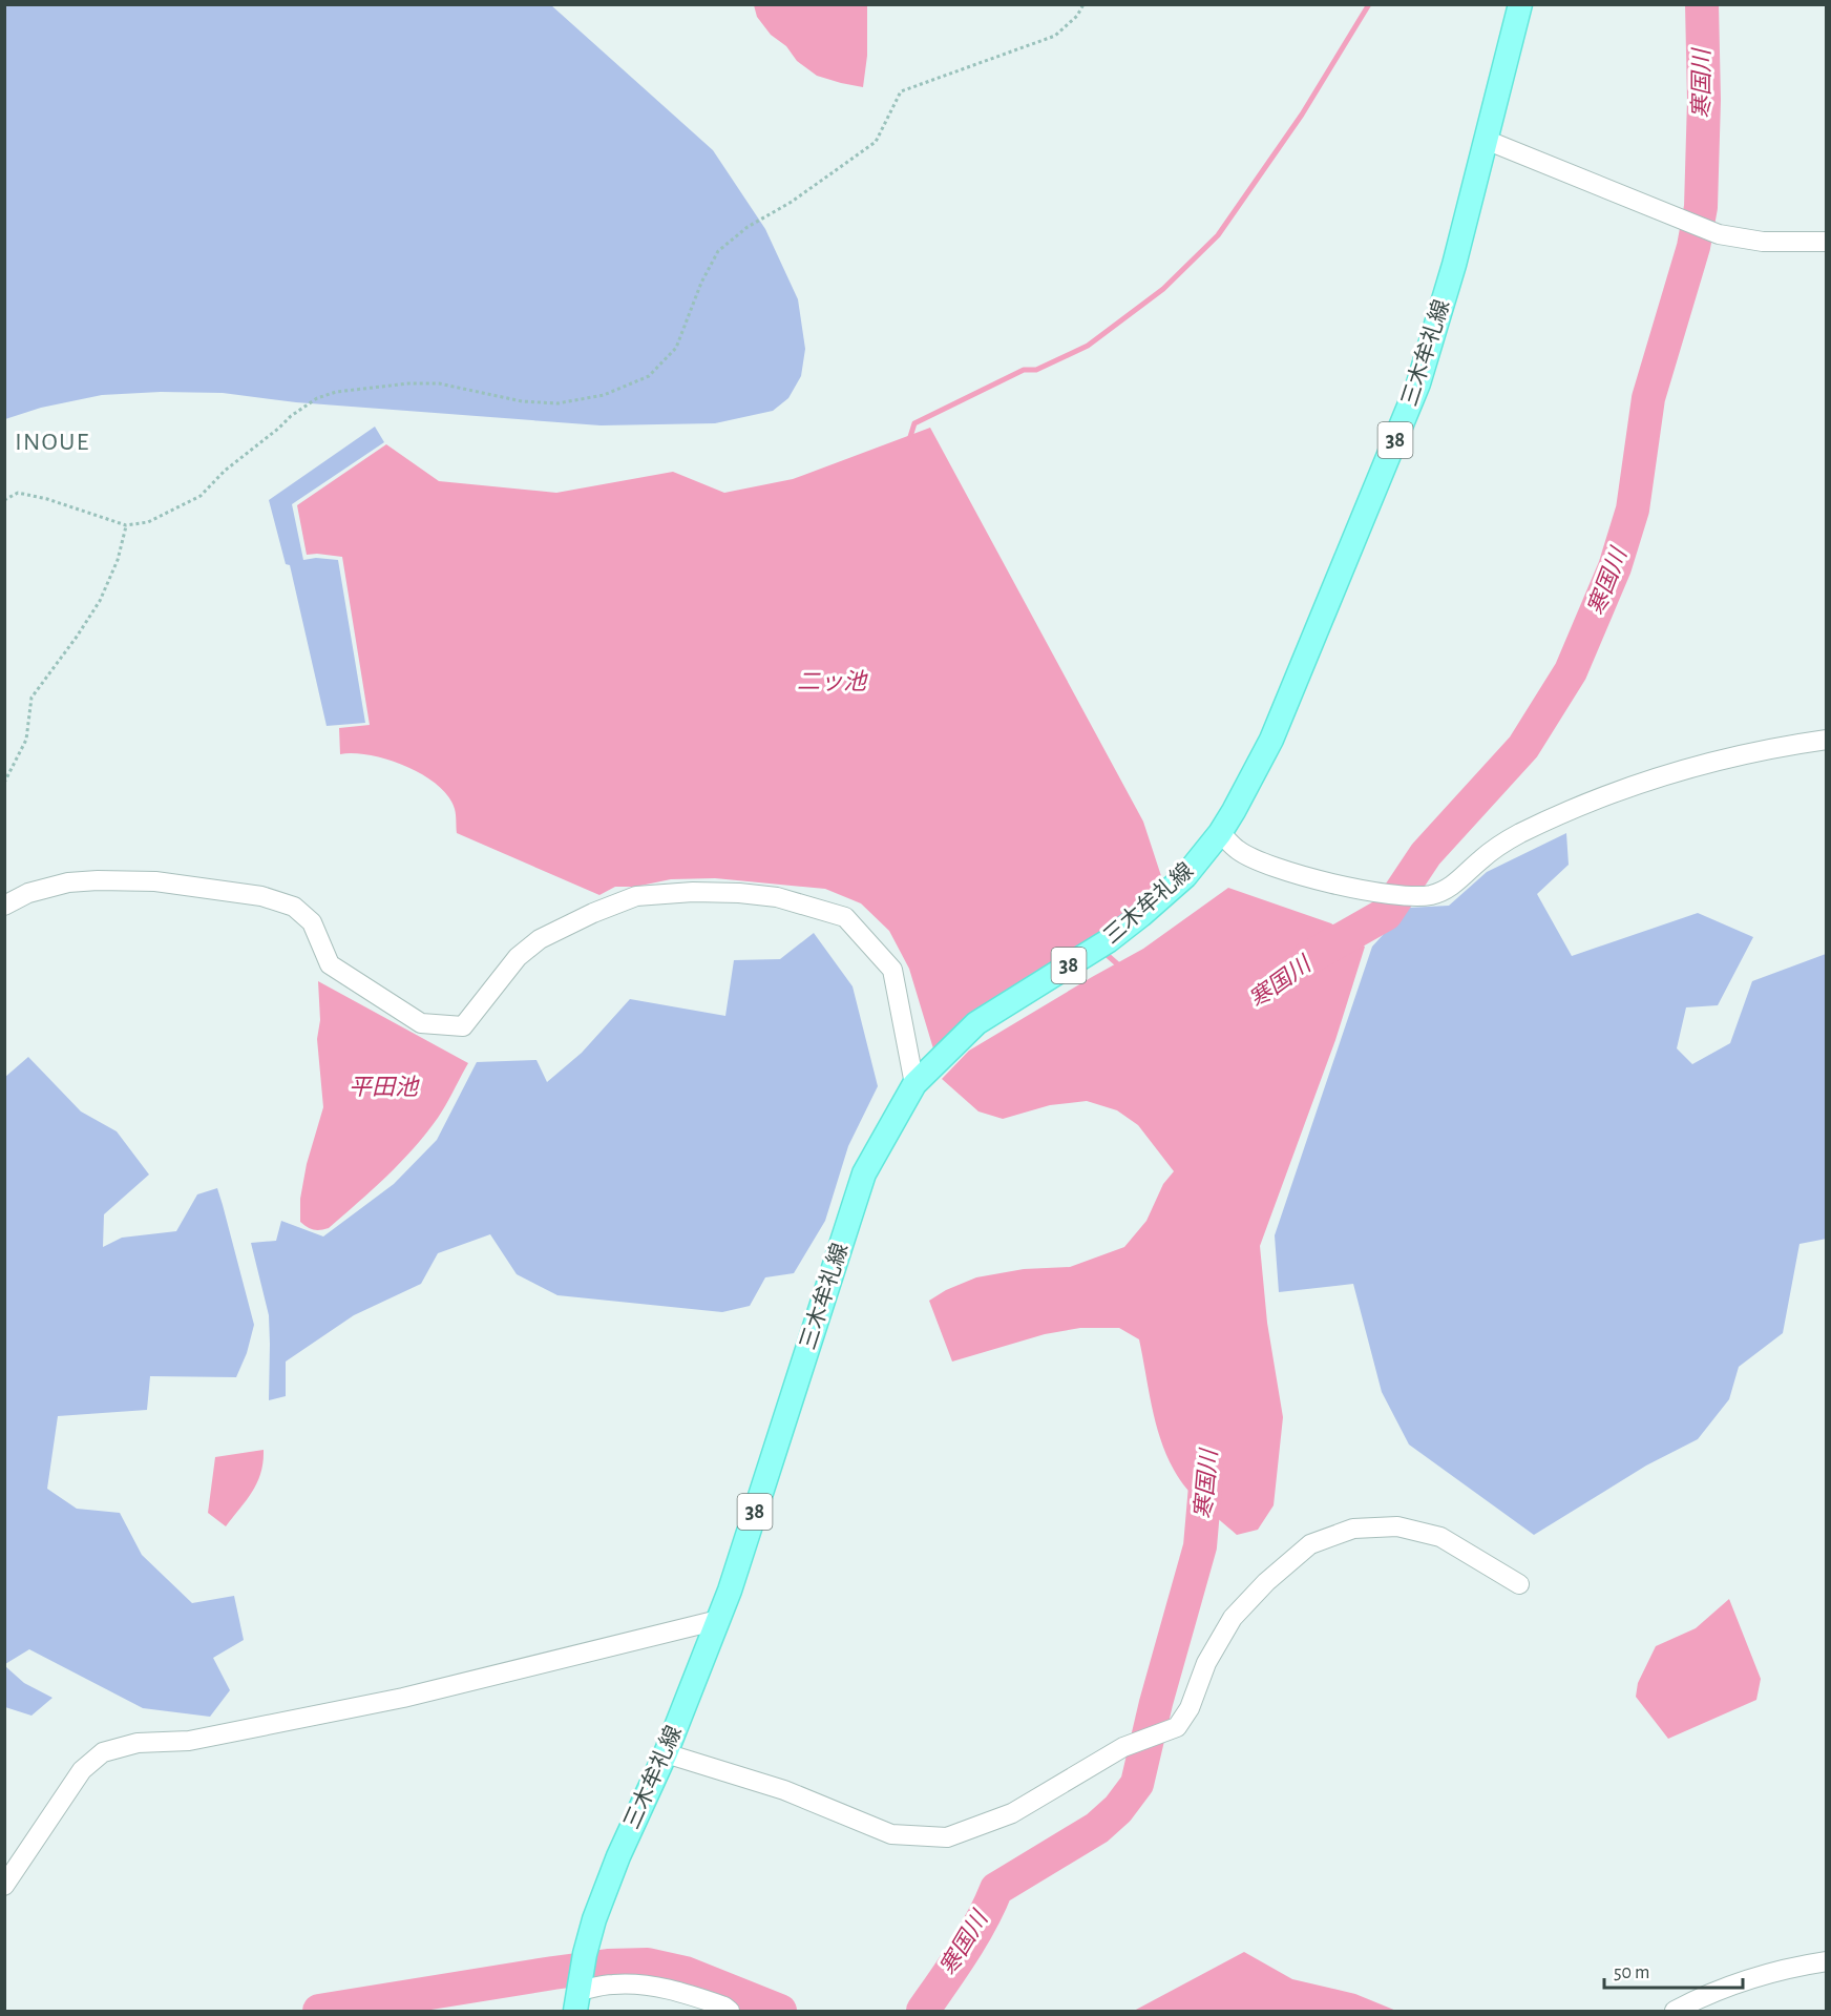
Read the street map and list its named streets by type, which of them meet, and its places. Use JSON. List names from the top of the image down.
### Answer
{
  "streets": {
    "main road": ["三木牟礼線", "38"]
  },
  "districts": ["INOUE"],
  "water": ["寒国川", "二ッ池", "平田池"],
  "scale_bar": "50 m"
}
